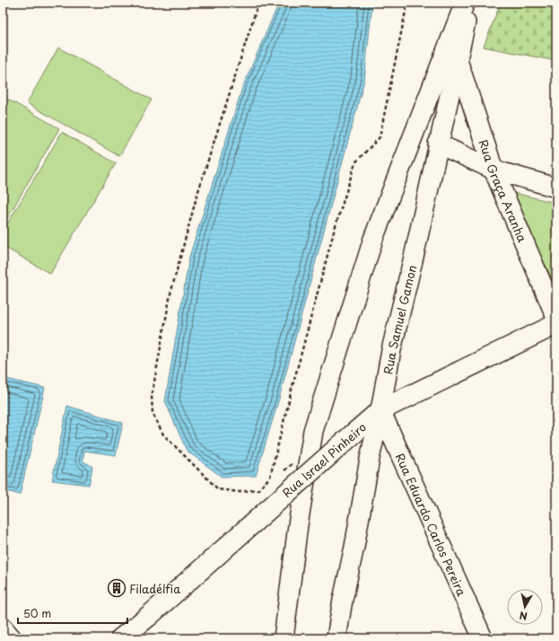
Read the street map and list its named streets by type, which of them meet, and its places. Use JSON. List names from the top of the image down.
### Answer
{
  "streets": {
    "main road": ["Rua Israel Pinheiro"],
    "street": ["Rua Graça Aranha", "Rua Samuel Gamon", "Rua Eduardo Carlos Pereira"]
  },
  "crossings": [
    ["Rua Graça Aranha", "Rua Samuel Gamon"],
    ["Rua Samuel Gamon", "Rua Israel Pinheiro"],
    ["Rua Samuel Gamon", "Rua Eduardo Carlos Pereira"],
    ["Rua Israel Pinheiro", "Rua Eduardo Carlos Pereira"]
  ],
  "places": {
    "building": ["Filadélfia"]
  },
  "scale_bar": "50 m",
  "north": "bottom"
}
